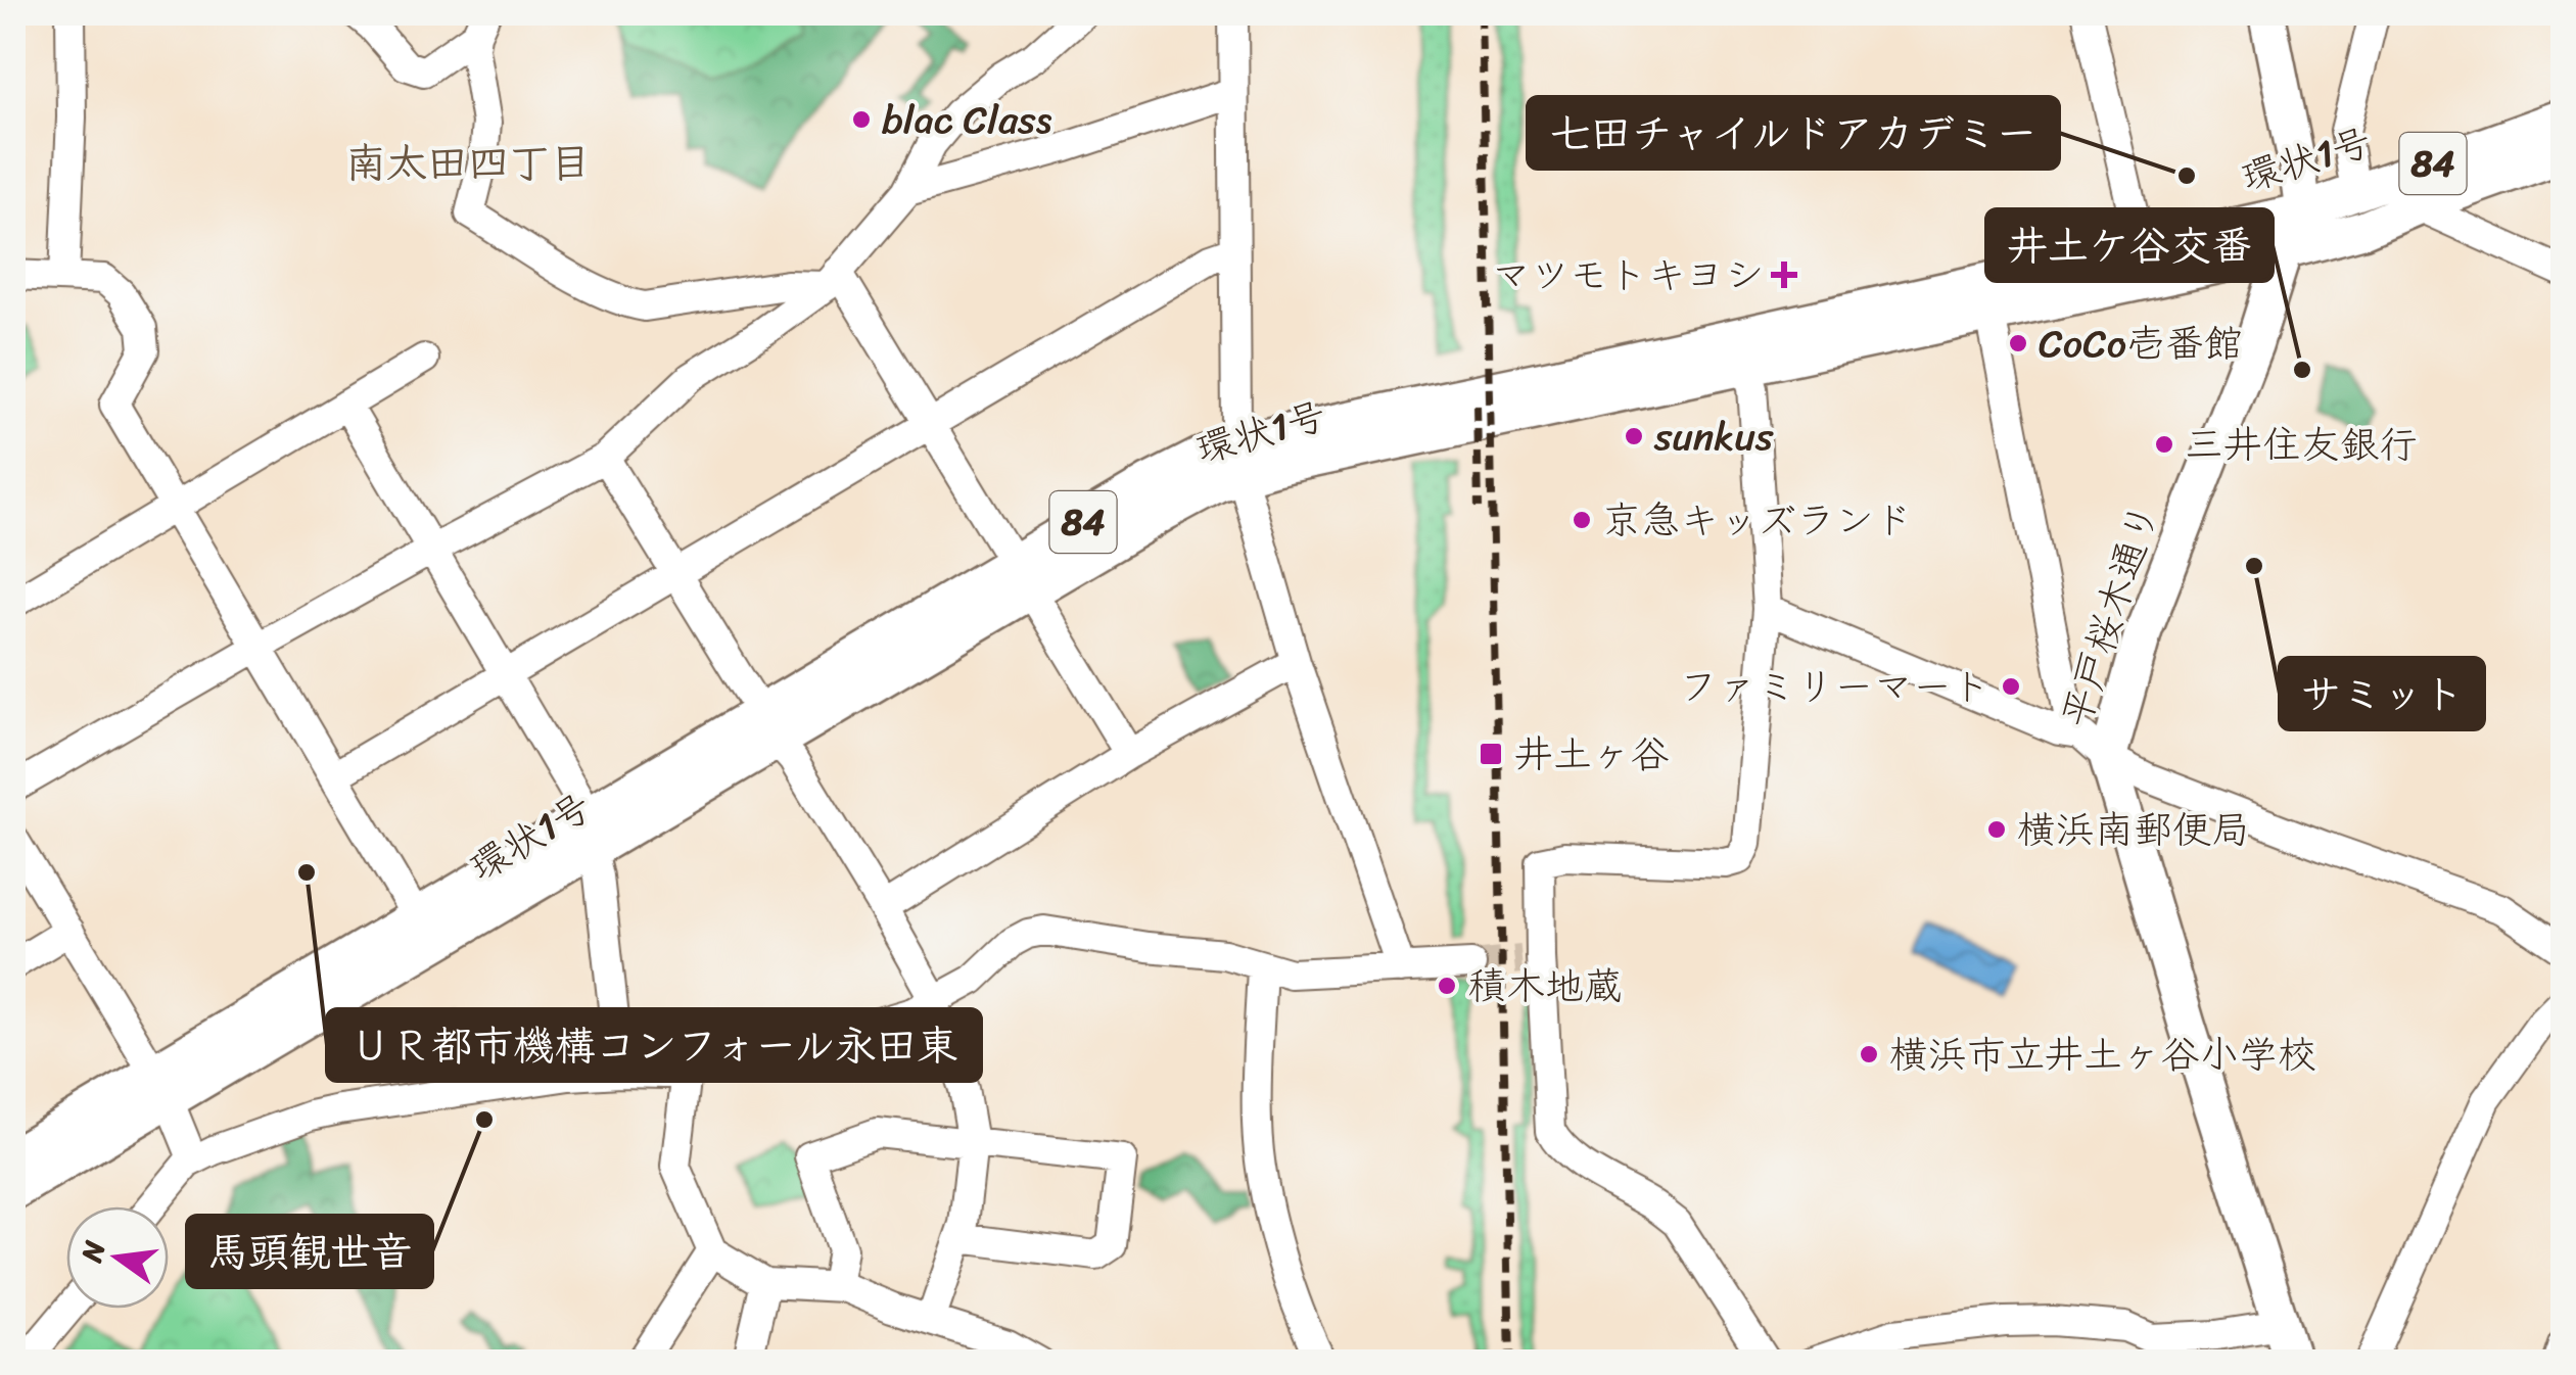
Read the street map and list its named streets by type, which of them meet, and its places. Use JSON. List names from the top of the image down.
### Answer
{
  "streets": {
    "main road": ["環状1号", "84", "平戸桜木通り"]
  },
  "crossings": [
    ["環状1号", "平戸桜木通り"]
  ],
  "districts": ["南太田四丁目"],
  "places": {
    "other": [
      "blac Class",
      "七田チャイルドアカデミー",
      "CoCo壱番館",
      "井土ケ谷交番",
      "sunkus",
      "三井住友銀行",
      "京急キッズランド",
      "サミット",
      "ファミリーマート",
      "横浜南郵便局",
      "ＵＲ都市機構コンフォール永田東",
      "積木地蔵",
      "横浜市立井土ヶ谷小学校",
      "馬頭観世音"
    ],
    "health": ["マツモトキヨシ"],
    "transit": ["井土ヶ谷"]
  },
  "north": "left"
}
